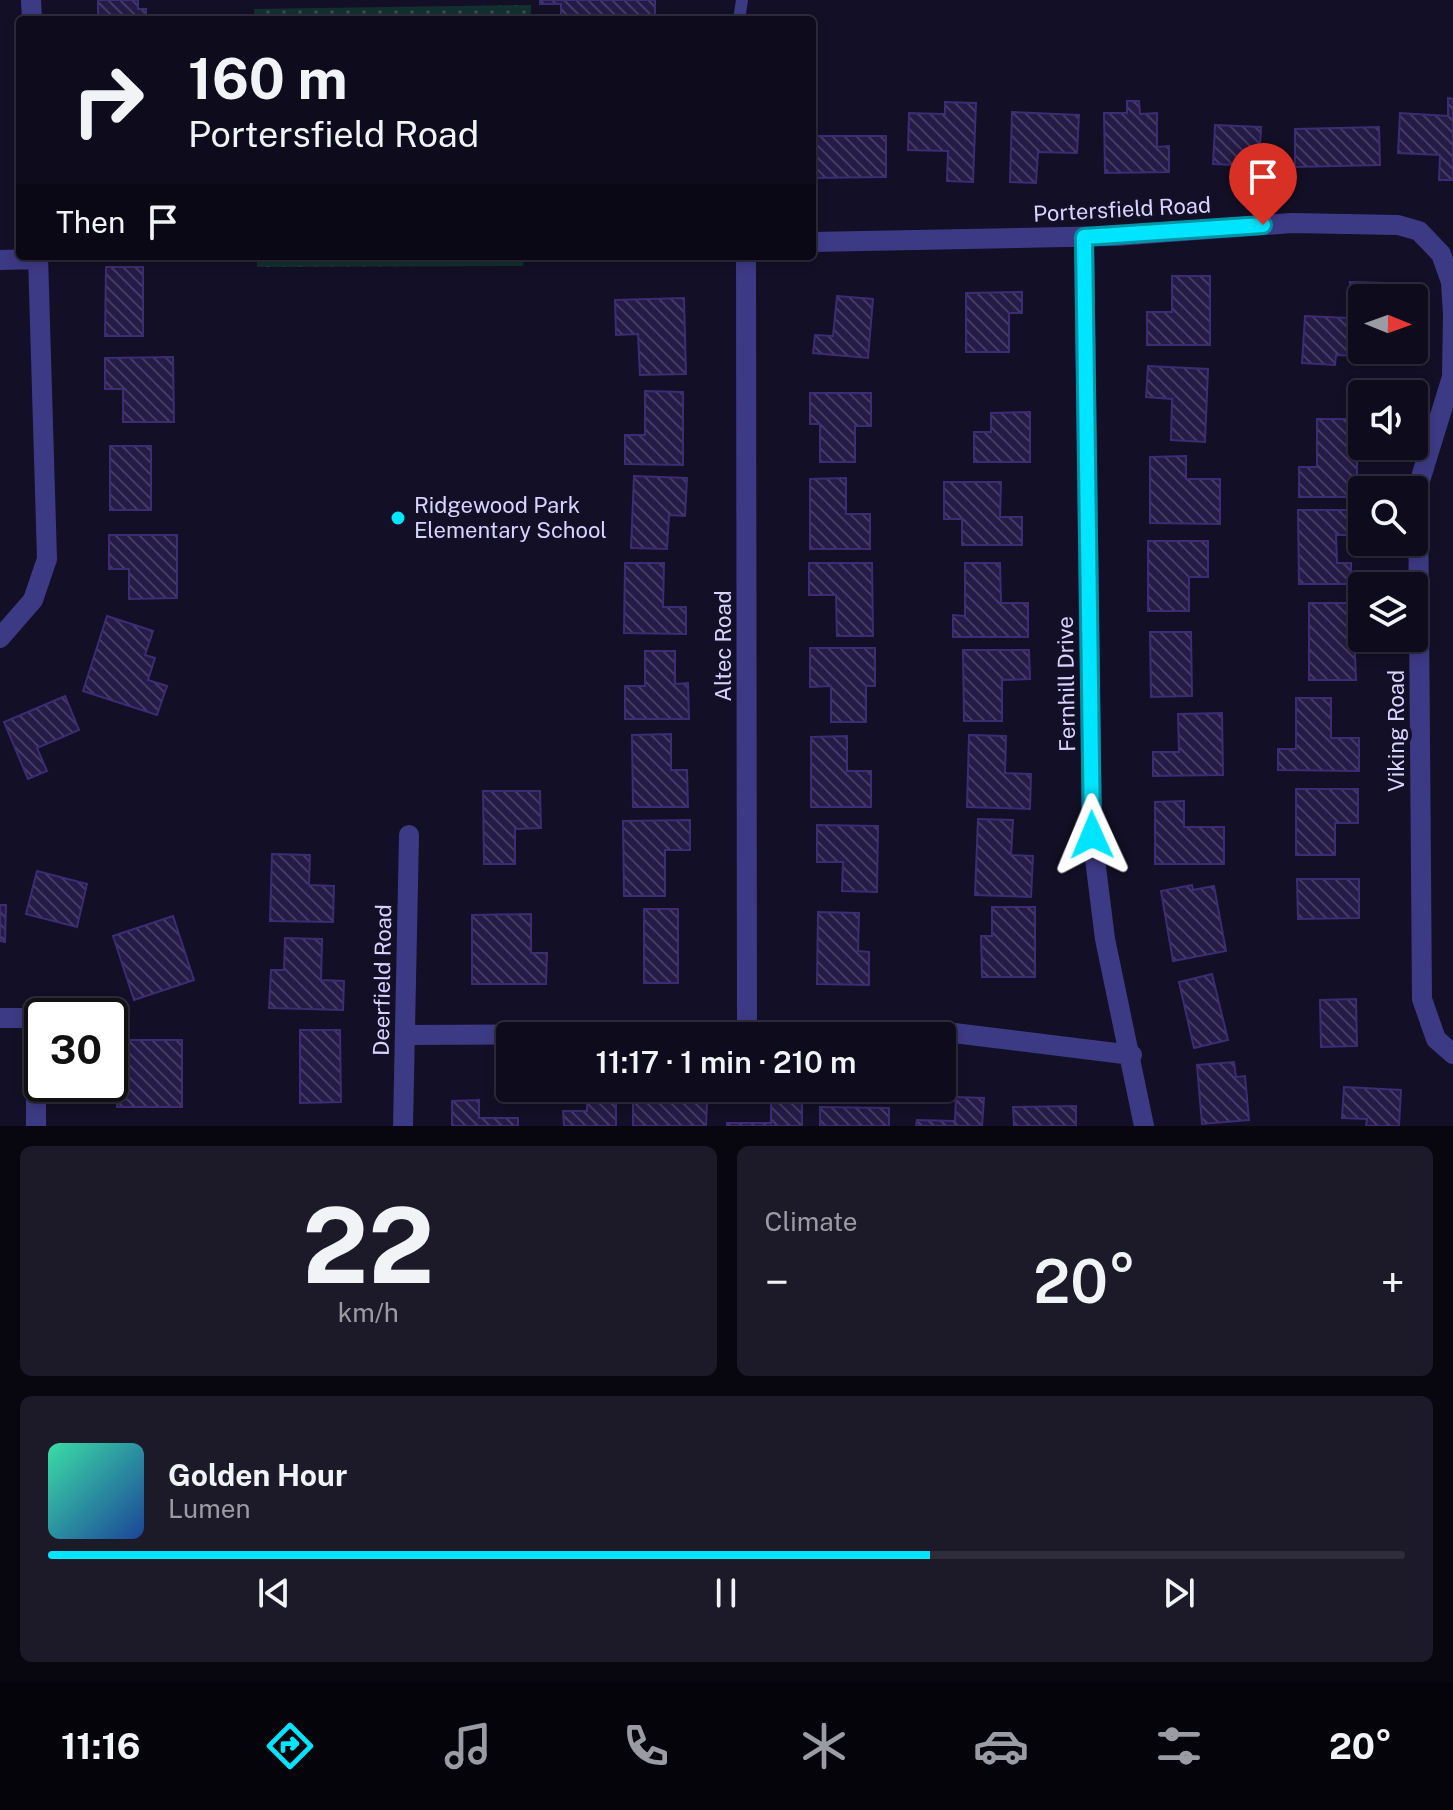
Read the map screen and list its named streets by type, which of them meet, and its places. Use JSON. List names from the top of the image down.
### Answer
{
  "streets": {
    "street": [
      "Portersfield Road",
      "Altec Road",
      "Fernhill Drive",
      "Viking Road",
      "Deerfield Road"
    ]
  },
  "crossings": [
    ["Portersfield Road", "Fernhill Drive"],
    ["Portersfield Road", "Viking Road"]
  ],
  "places": ["Ridgewood Park Elementary School"],
  "north": "right",
  "page": {
    "turn": ["160 m", "Portersfield Road"],
    "then": "Then",
    "limit": "30",
    "trip": "11:17 · 1 min · 210 m",
    "tile": [
      ["22", "km/h"],
      "Climate"
    ],
    "heat": ["−", "20°", "+"],
    "song": ["Golden Hour", "Lumen"],
    "tabs": ["11:16", "20°"]
  }
}
